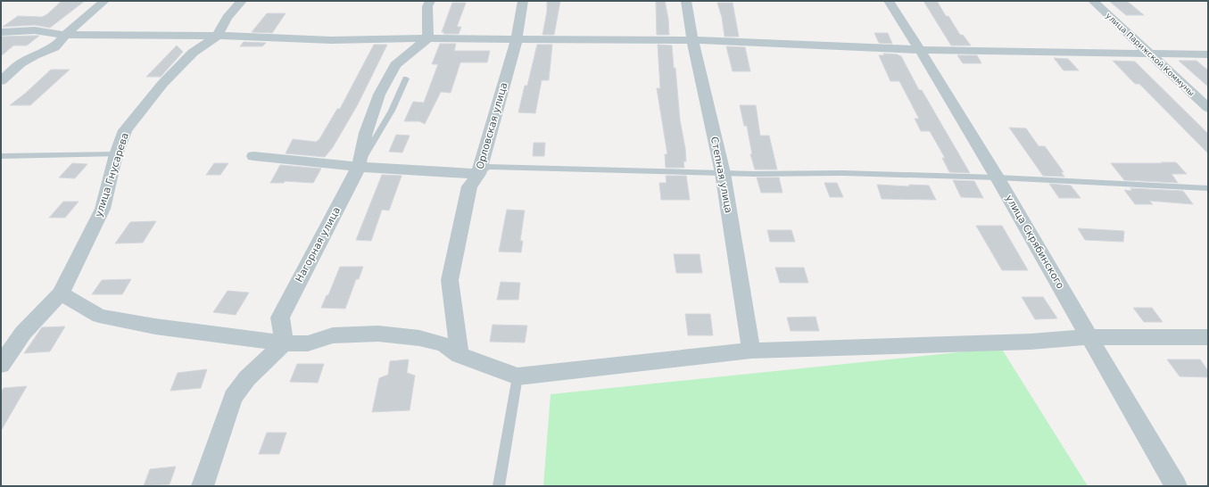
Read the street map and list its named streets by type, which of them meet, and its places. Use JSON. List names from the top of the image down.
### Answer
{
  "streets": {
    "street": [
      "улица Парижской Коммуны",
      "Орловская улица",
      "улица Гнусарева",
      "Степная улица",
      "улица Скрябинского",
      "Нагорная улица"
    ]
  }
}
